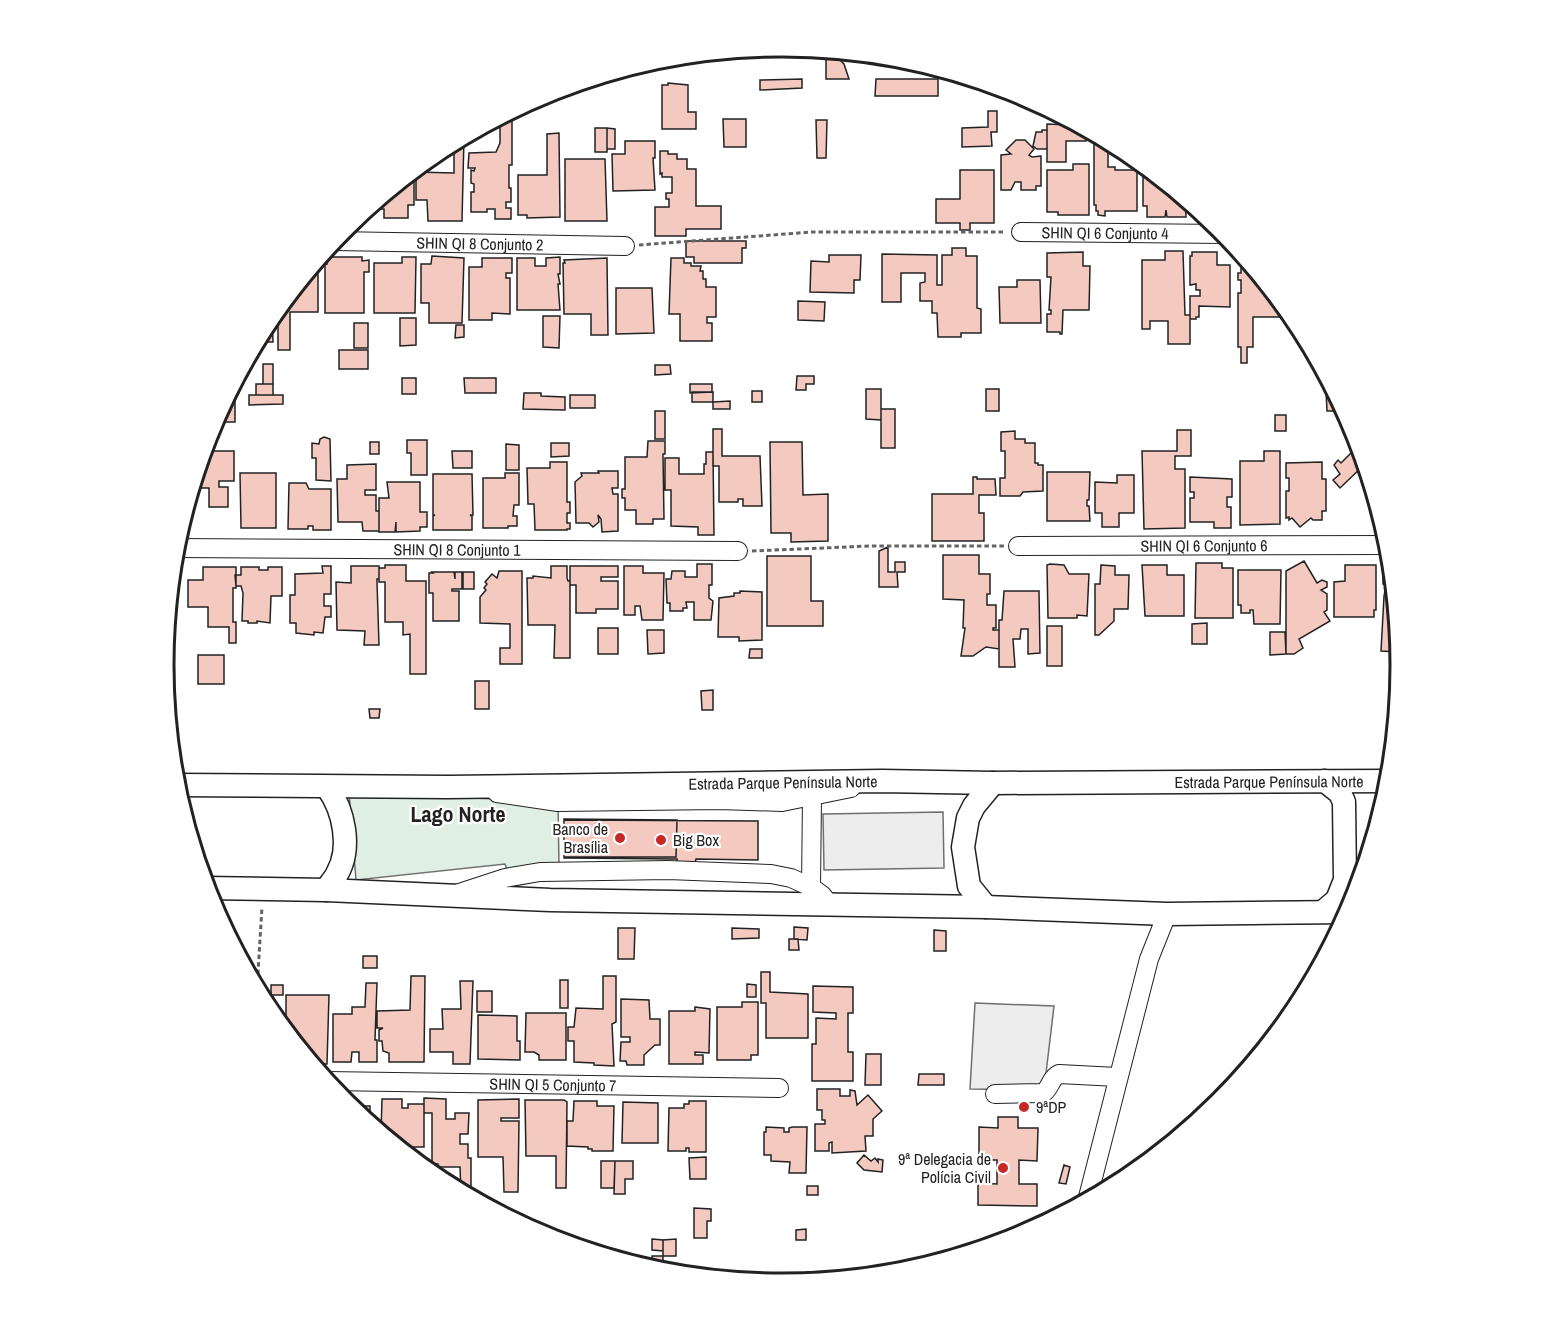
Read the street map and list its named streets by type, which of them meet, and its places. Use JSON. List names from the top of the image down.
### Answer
{
  "streets": {
    "main road": ["Estrada Parque Península Norte"],
    "street": [
      "SHIN QI 6 Conjunto 4",
      "SHIN QI 8 Conjunto 2",
      "SHIN QI 6 Conjunto 6",
      "SHIN QI 8 Conjunto 1",
      "SHIN QI 5 Conjunto 7"
    ]
  },
  "districts": ["Lago Norte"],
  "places": [
    "Banco de Brasília",
    "Big Box",
    "9ªDP",
    "9ª Delegacia de Polícia Civil"
  ]
}
